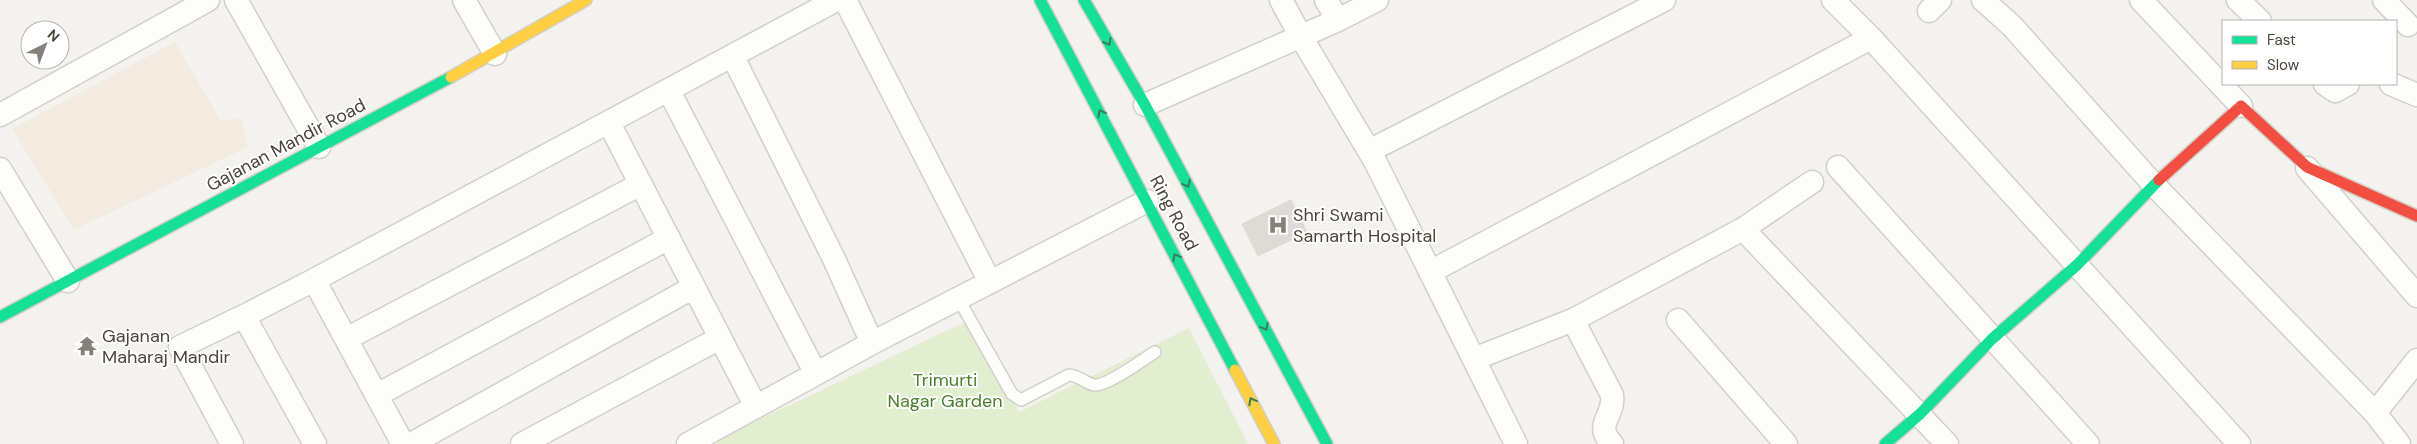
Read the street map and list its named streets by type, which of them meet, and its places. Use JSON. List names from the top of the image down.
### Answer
{
  "streets": {
    "street": ["Gajanan Mandir Road", "Ring Road"]
  },
  "parks": ["Trimurti Nagar Garden"],
  "places": {
    "hospital": ["Shri Swami Samarth Hospital"],
    "temple": ["Gajanan Maharaj Mandir"]
  },
  "legend": ["Fast", "Slow"],
  "north": "top right"
}
